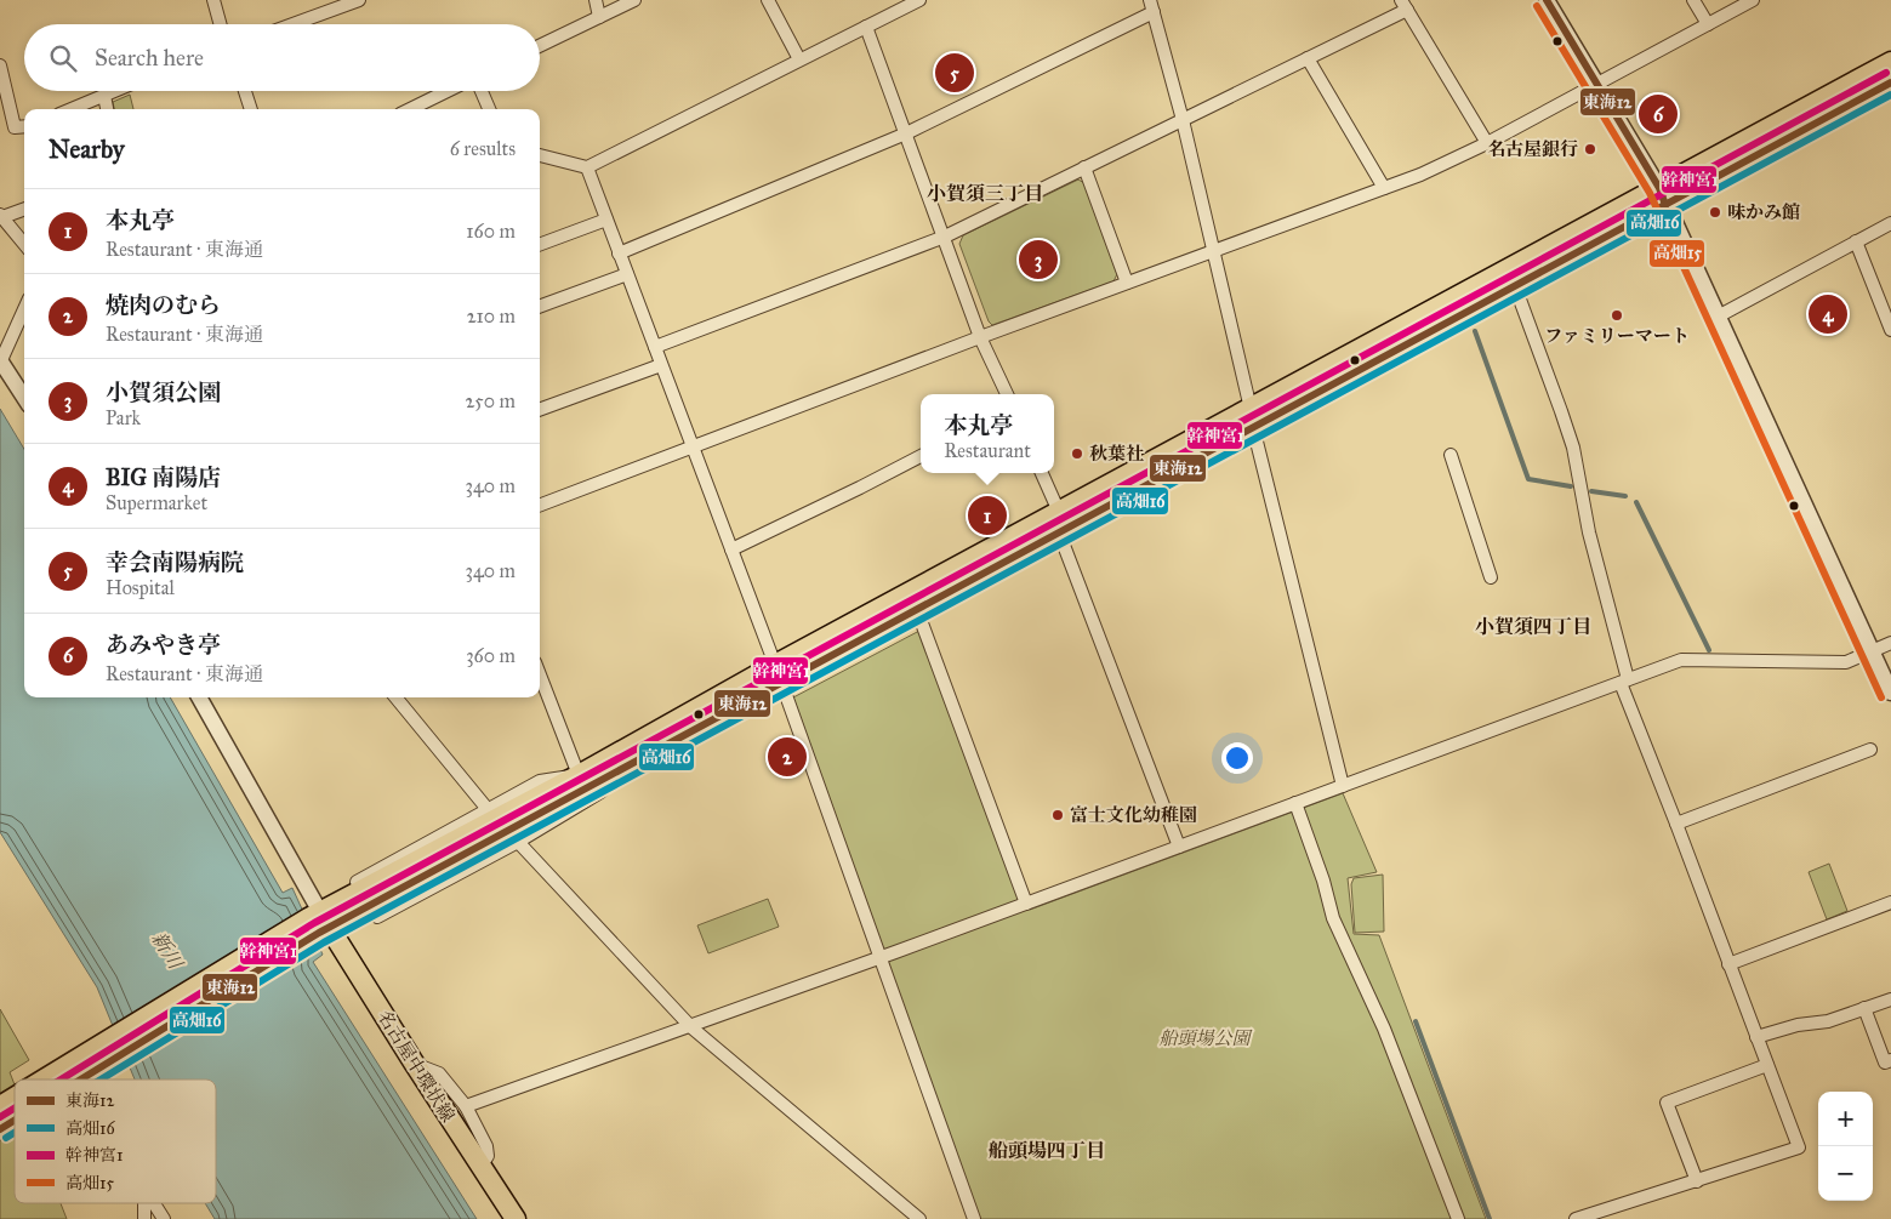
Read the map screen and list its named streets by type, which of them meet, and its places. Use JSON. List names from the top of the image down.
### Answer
{
  "streets": {
    "main road": ["名古屋中環状線"]
  },
  "districts": ["小賀須三丁目", "小賀須四丁目", "船頭場四丁目"],
  "water": ["新川"],
  "parks": ["船頭場公園"],
  "places": [
    "名古屋銀行",
    "味かみ館",
    "ファミリーマート",
    "秋葉社",
    "富士文化幼稚園"
  ],
  "lines": [
    "transit line 東海12",
    "transit line 高畑15",
    "transit line 幹神宮1",
    "transit line 高畑16"
  ],
  "legend": [
    "東海12",
    "高畑16",
    "幹神宮1",
    "高畑15"
  ],
  "page": {
    "search": "Search here",
    "pins": [
      "5",
      "6",
      "3",
      "4",
      "1",
      "2"
    ],
    "heading": ["Nearby", "6 results"],
    "list": [
      {
        "mark": "1",
        "name": "本丸亭",
        "note": "Restaurant · 東海通",
        "value": "160 m"
      },
      {
        "mark": "2",
        "name": "焼肉のむら",
        "note": "Restaurant · 東海通",
        "value": "210 m"
      },
      {
        "mark": "3",
        "name": "小賀須公園",
        "note": "Park",
        "value": "250 m"
      },
      {
        "mark": "4",
        "name": "BIG 南陽店",
        "note": "Supermarket",
        "value": "340 m"
      },
      {
        "mark": "5",
        "name": "幸会南陽病院",
        "note": "Hospital",
        "value": "340 m"
      },
      {
        "mark": "6",
        "name": "あみやき亭",
        "note": "Restaurant · 東海通",
        "value": "360 m"
      }
    ],
    "popup": ["本丸亭", "Restaurant"],
    "map_buttons": ["+", "−"]
  }
}
